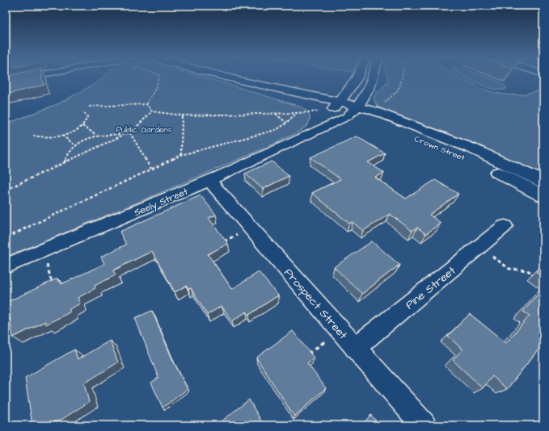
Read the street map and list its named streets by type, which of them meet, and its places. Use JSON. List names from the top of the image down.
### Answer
{
  "streets": {
    "main road": ["Crown Street", "Seely Street"],
    "street": ["Pine Street", "Prospect Street"]
  },
  "crossings": [
    ["Crown Street", "Seely Street"],
    ["Seely Street", "Prospect Street"],
    ["Pine Street", "Prospect Street"]
  ],
  "parks": ["Public Gardens"]
}
